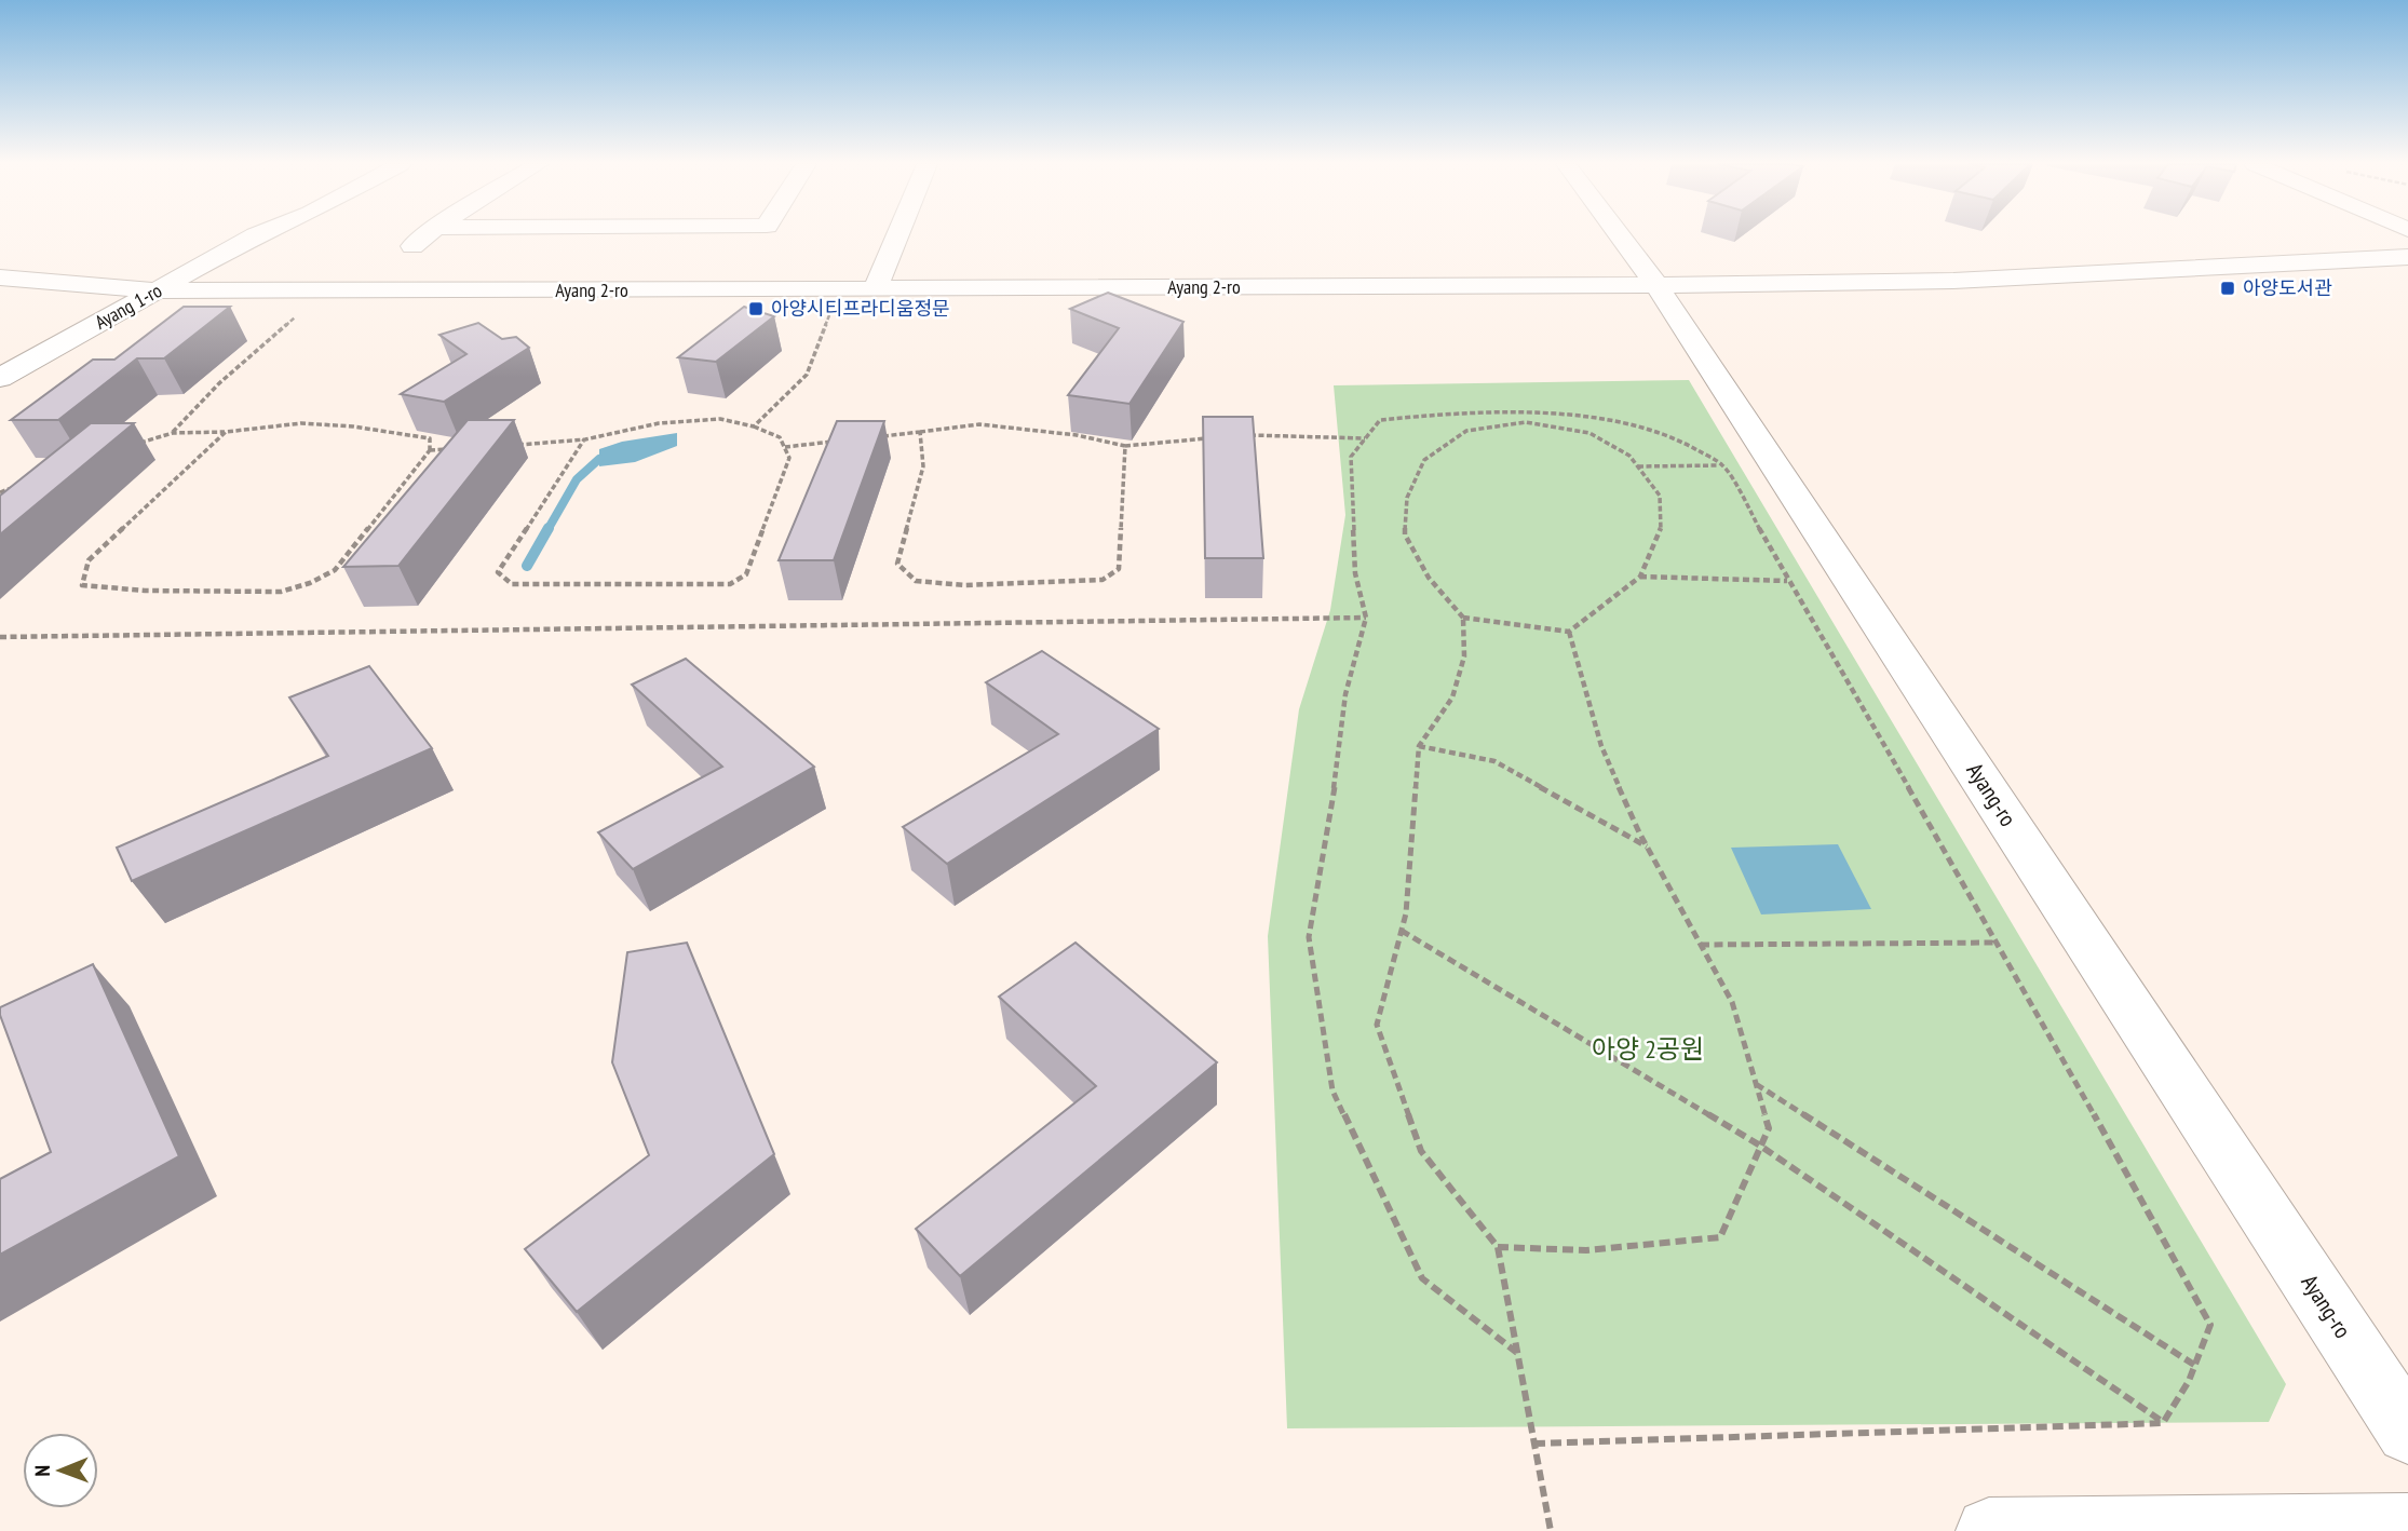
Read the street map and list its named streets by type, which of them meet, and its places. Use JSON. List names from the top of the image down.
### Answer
{
  "streets": {
    "street": ["Ayang 2-ro", "Ayang 1-ro", "Ayang-ro"]
  },
  "crossings": [
    ["Ayang 2-ro", "Ayang 1-ro"],
    ["Ayang 2-ro", "Ayang-ro"]
  ],
  "parks": ["아양 2공원"],
  "places": {
    "transit": ["아양도서관", "아양시티프라디움정문"]
  },
  "north": "left"
}
